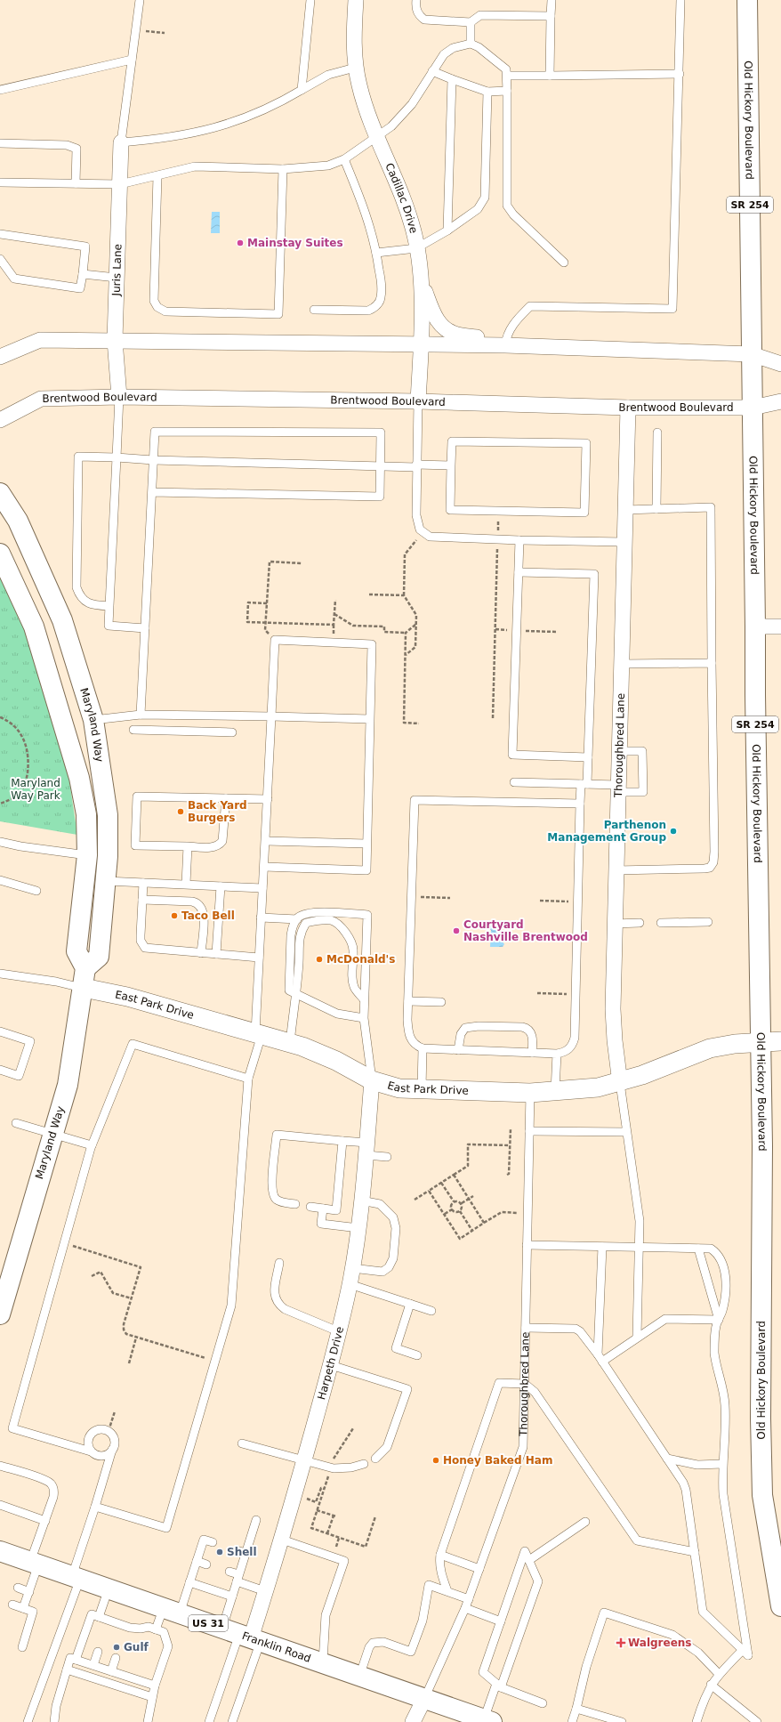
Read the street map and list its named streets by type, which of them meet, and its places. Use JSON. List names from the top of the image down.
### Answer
{
  "streets": {
    "main road": [
      "Old Hickory Boulevard",
      "SR 254",
      "Maryland Way",
      "US 31",
      "Franklin Road"
    ],
    "street": [
      "Cadillac Drive",
      "Juris Lane",
      "Brentwood Boulevard",
      "Thoroughbred Lane",
      "East Park Drive",
      "Harpeth Drive"
    ]
  },
  "crossings": [
    ["Old Hickory Boulevard", "Brentwood Boulevard"],
    ["Old Hickory Boulevard", "East Park Drive"],
    ["Cadillac Drive", "Brentwood Boulevard"],
    ["Juris Lane", "Brentwood Boulevard"],
    ["Brentwood Boulevard", "Thoroughbred Lane"],
    ["Maryland Way", "East Park Drive"],
    ["Thoroughbred Lane", "East Park Drive"],
    ["Thoroughbred Lane", "Franklin Road"],
    ["East Park Drive", "Harpeth Drive"],
    ["Harpeth Drive", "Franklin Road"]
  ],
  "parks": ["Maryland Way Park"],
  "places": {
    "other": [
      "Mainstay Suites",
      "Back Yard Burgers",
      "Parthenon Management Group",
      "Taco Bell",
      "Courtyard Nashville Brentwood",
      "McDonald's",
      "Honey Baked Ham",
      "Shell",
      "Gulf"
    ],
    "health": ["Walgreens"]
  }
}
